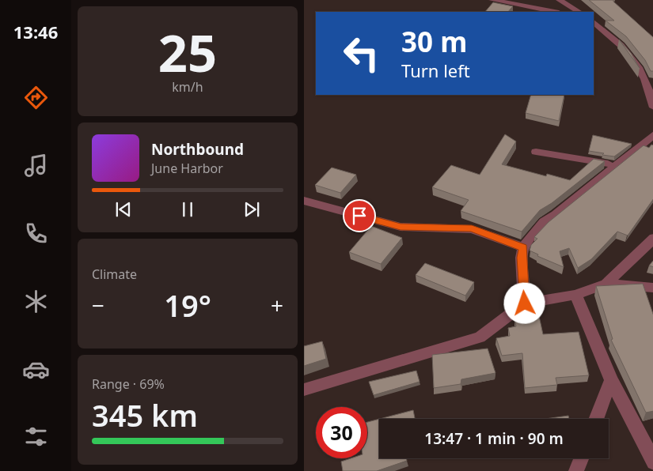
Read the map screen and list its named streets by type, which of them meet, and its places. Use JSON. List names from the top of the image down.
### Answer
{
  "page": {
    "tabs": "13:46",
    "tile": [
      ["25", "km/h"],
      "Climate",
      ["Range · 69%", "345 km"]
    ],
    "turn": ["30 m", "Turn left"],
    "song": ["Northbound", "June Harbor"],
    "heat": ["−", "19°", "+"],
    "limit": "30",
    "trip": "13:47 · 1 min · 90 m"
  }
}
